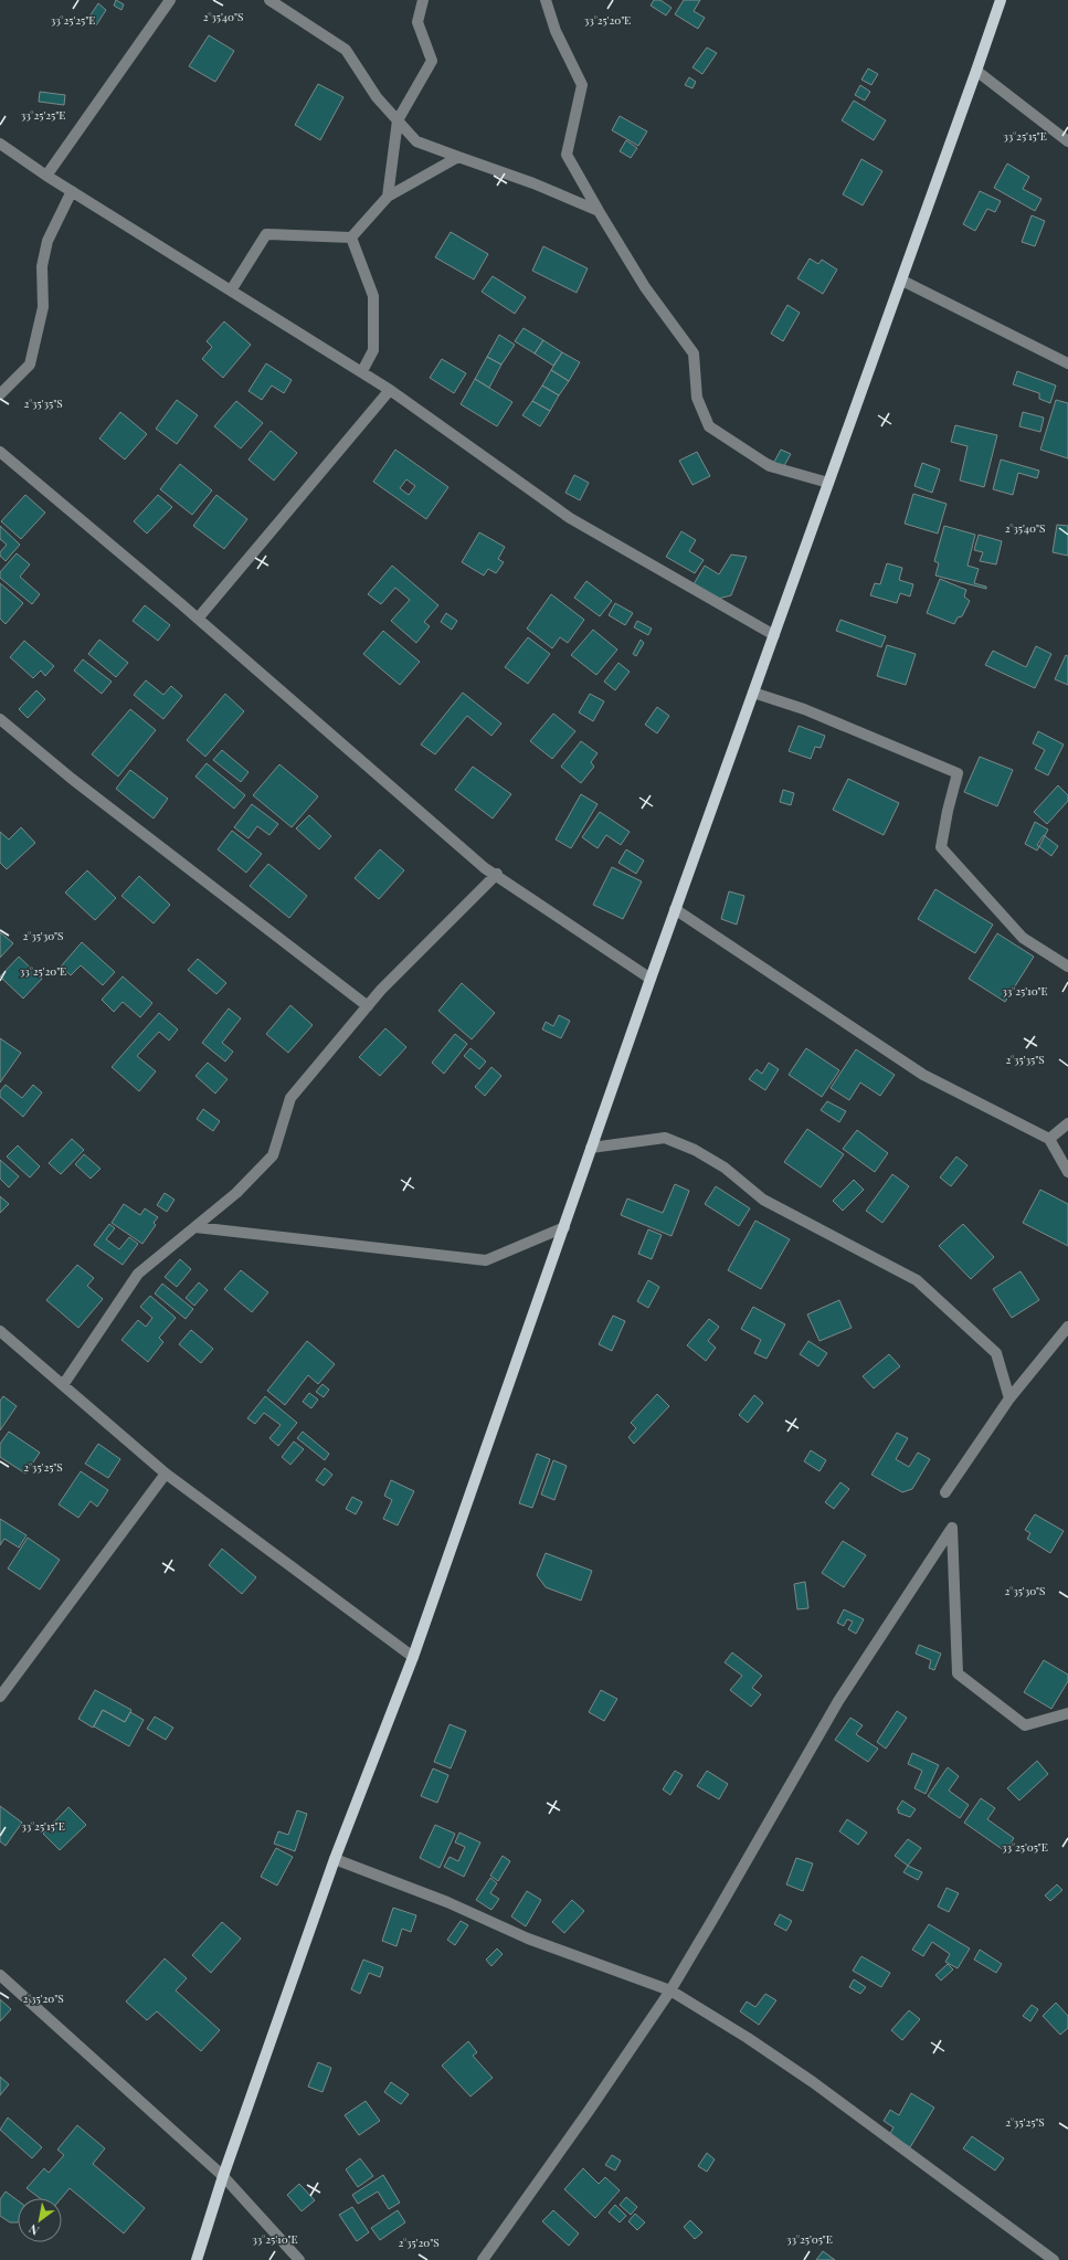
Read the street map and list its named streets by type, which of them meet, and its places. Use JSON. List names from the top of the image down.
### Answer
{
  "north": "bottom left",
  "coordinates": [
    "2°35'40\"S",
    "33°25'25\"E",
    "33°25'20\"E",
    "33°25'15\"E",
    "2°35'35\"S",
    "2°35'30\"S",
    "33°25'10\"E",
    "2°35'25\"S",
    "33°25'05\"E",
    "2°35'20\"S"
  ]
}
